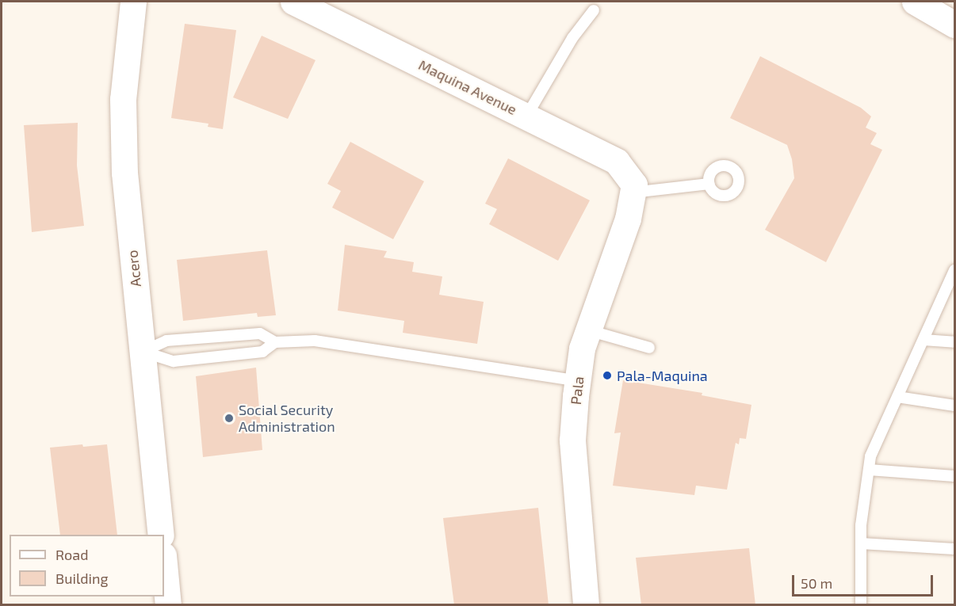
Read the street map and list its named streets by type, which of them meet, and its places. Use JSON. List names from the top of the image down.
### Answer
{
  "streets": {
    "street": ["Maquina Avenue", "Acero", "Pala"]
  },
  "crossings": [
    ["Maquina Avenue", "Pala"]
  ],
  "places": ["Pala-Maquina", "Social Security Administration"],
  "legend": ["Road", "Building"],
  "scale_bar": "50 m"
}
